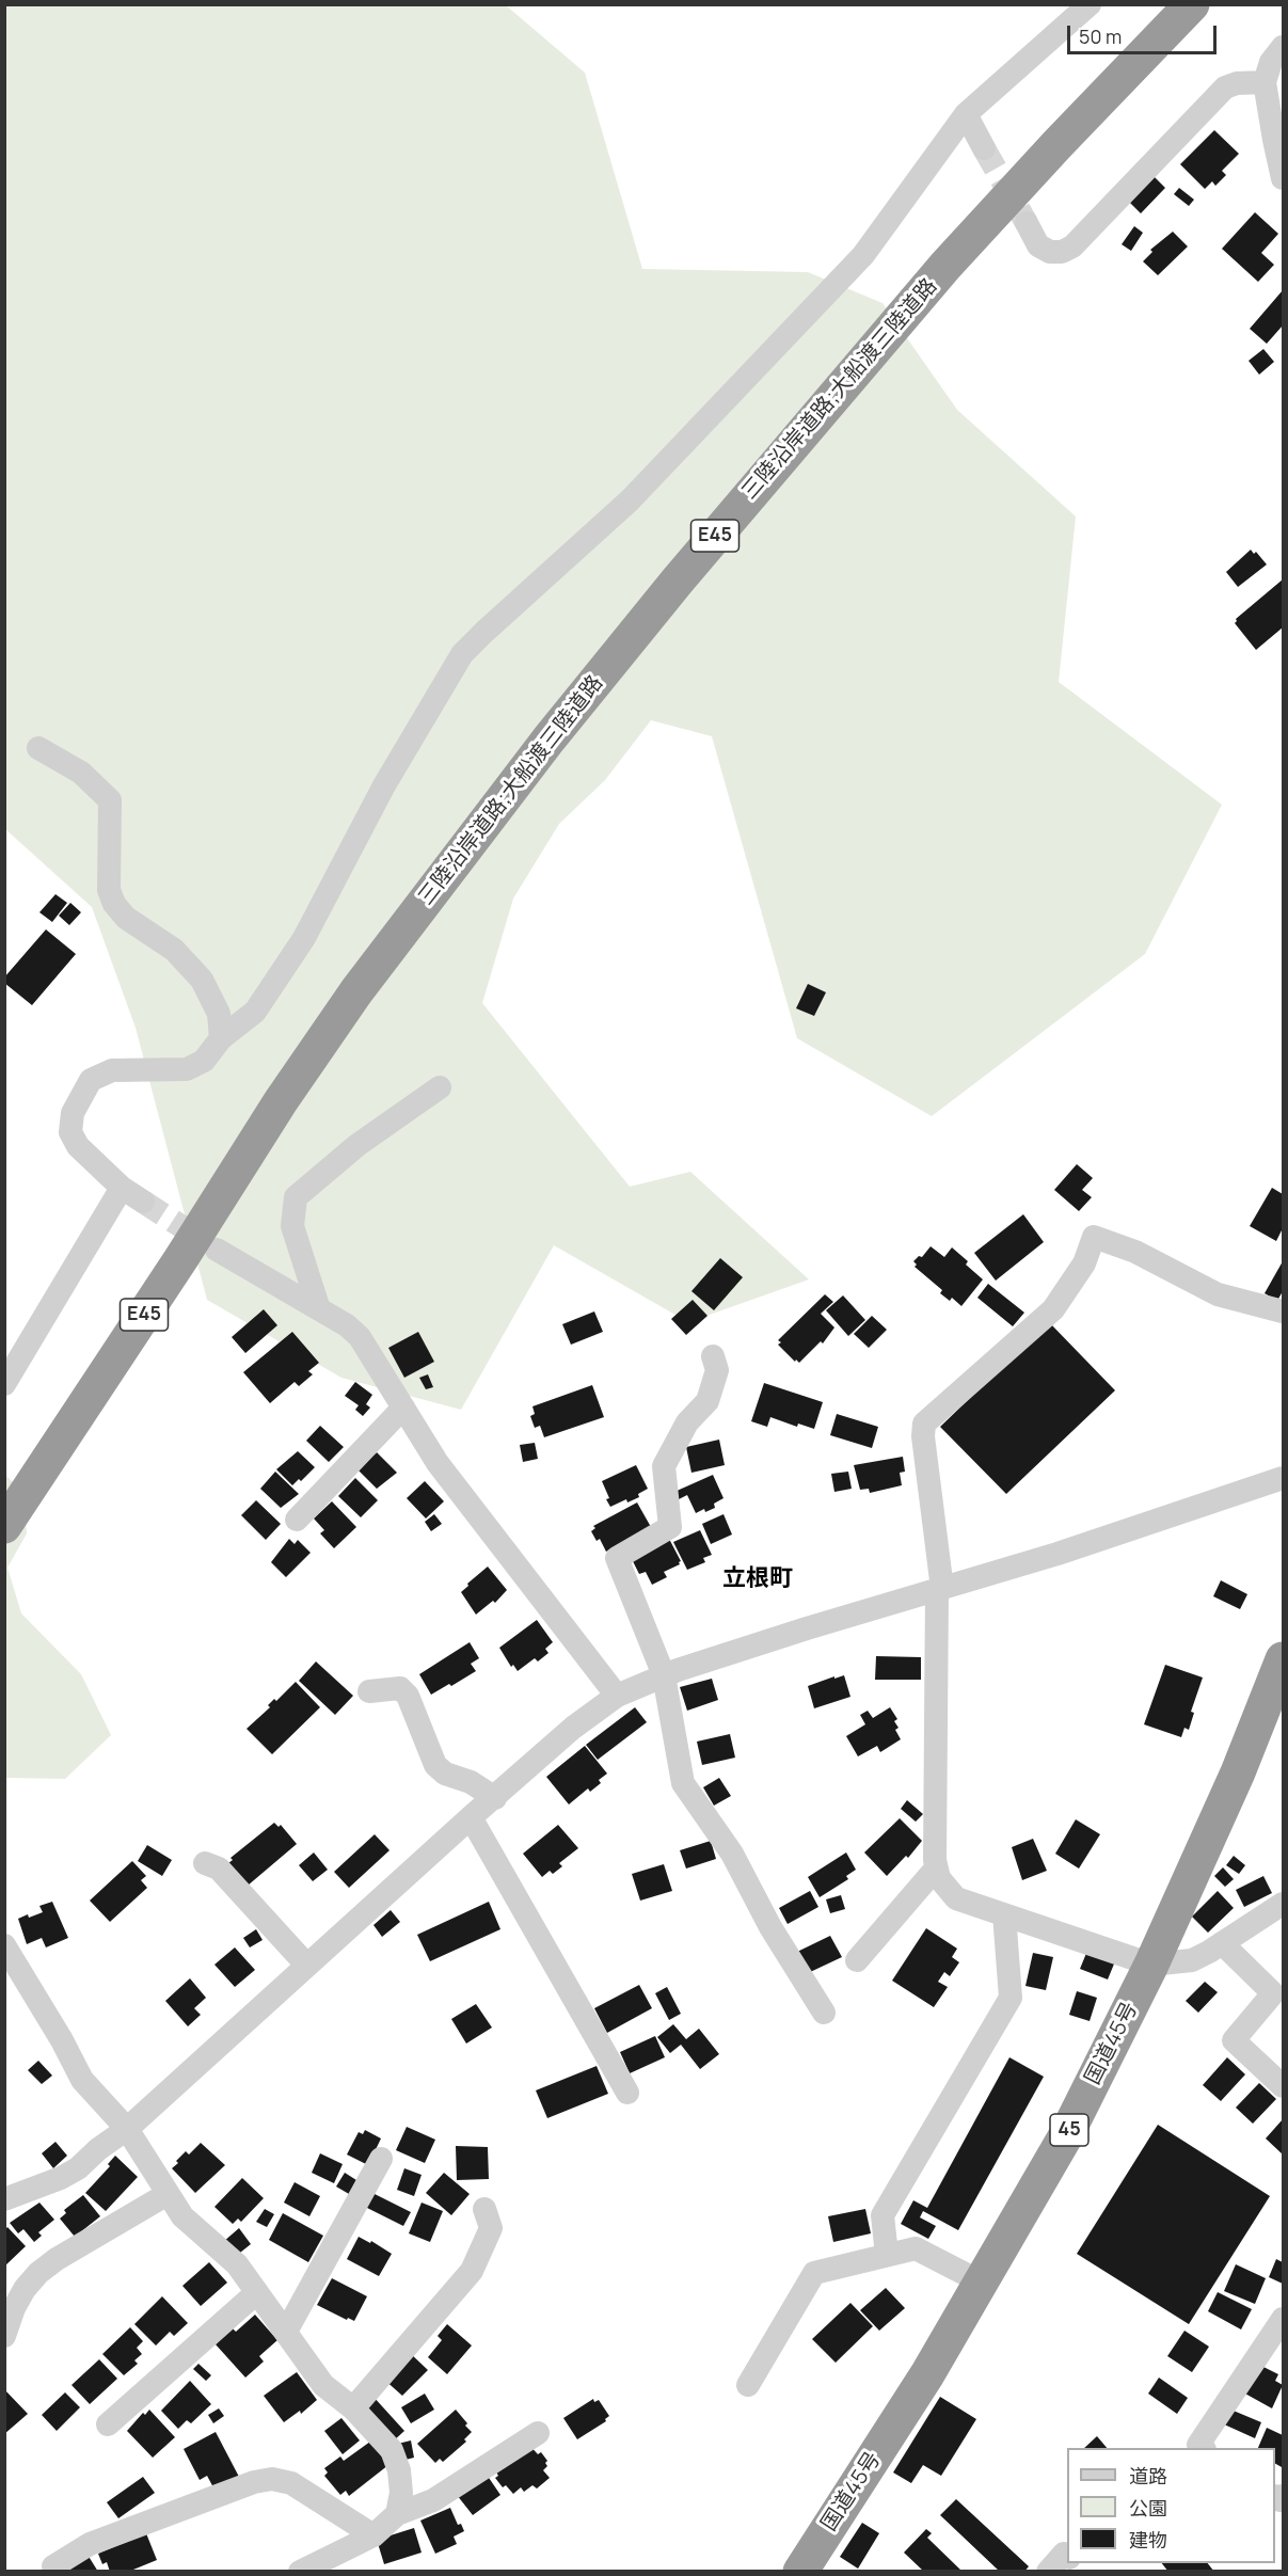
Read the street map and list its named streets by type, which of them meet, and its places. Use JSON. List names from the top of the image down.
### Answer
{
  "streets": {
    "highway": [
      "三陸沿岸道路;大船渡三陸道路",
      "E45",
      "国道45号",
      "45"
    ]
  },
  "districts": ["立根町"],
  "legend": ["道路", "公園", "建物"],
  "scale_bar": "50 m"
}
